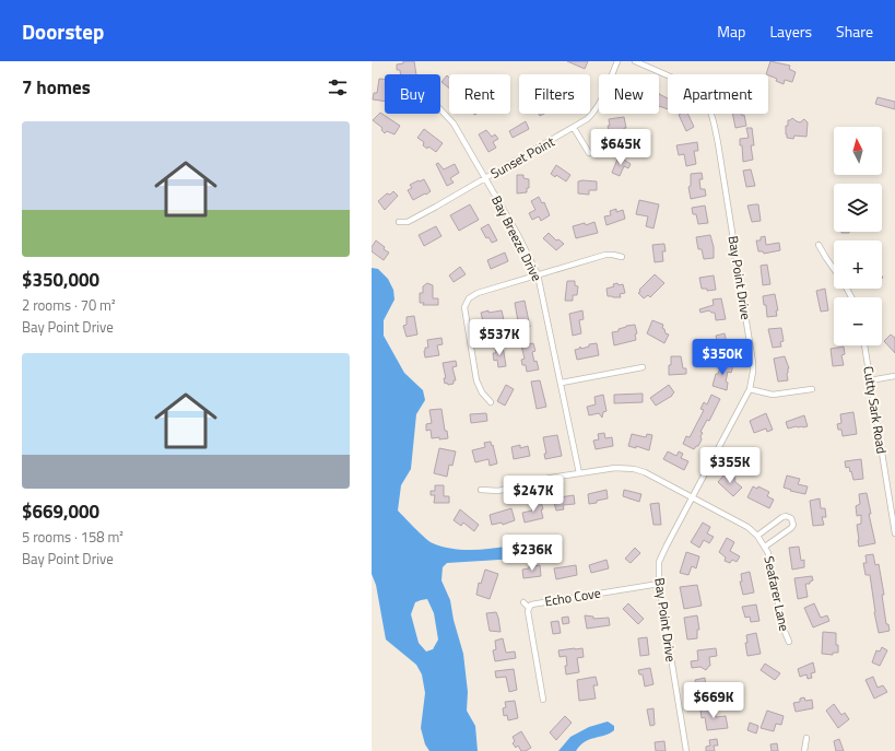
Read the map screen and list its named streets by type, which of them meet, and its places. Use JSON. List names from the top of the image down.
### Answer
{
  "streets": {
    "street": [
      "Sunset Point",
      "Bay Breeze Drive",
      "Bay Point Drive",
      "Cutty Sark Road",
      "Seafarer Lane",
      "Echo Cove"
    ]
  },
  "crossings": [
    ["Sunset Point", "Bay Breeze Drive"],
    ["Bay Breeze Drive", "Seafarer Lane"],
    ["Bay Point Drive", "Seafarer Lane"],
    ["Bay Point Drive", "Echo Cove"]
  ],
  "north": "top",
  "page": {
    "header": "Doorstep",
    "nav": ["Map", "Layers", "Share"],
    "heading": "7 homes",
    "chip": [
      "Buy",
      "Rent",
      "Filters",
      "New",
      "Apartment"
    ],
    "list": [
      {
        "name": "$350,000",
        "note": "2 rooms · 70 m² · Bay Point Drive"
      },
      {
        "name": "$669,000",
        "note": "5 rooms · 158 m² · Bay Point Drive"
      }
    ],
    "map_buttons": ["+", "−"],
    "price": [
      "$645K",
      "$537K",
      "$350K",
      "$355K",
      "$247K",
      "$236K",
      "$669K"
    ]
  }
}
